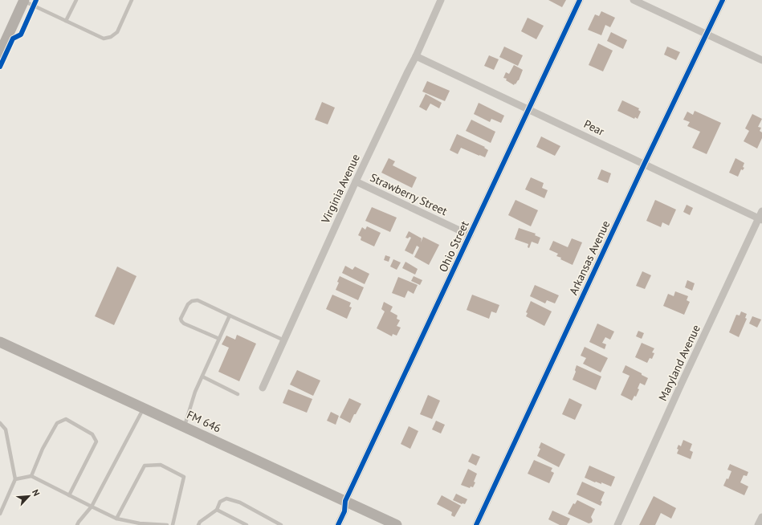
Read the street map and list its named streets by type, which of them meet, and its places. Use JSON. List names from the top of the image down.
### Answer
{
  "streets": {
    "main road": ["FM 646"],
    "street": [
      "Pear",
      "Virginia Avenue",
      "Strawberry Street",
      "Ohio Street",
      "Arkansas Avenue",
      "Maryland Avenue"
    ]
  },
  "crossings": [
    ["Pear", "Virginia Avenue"],
    ["Pear", "Ohio Street"],
    ["Pear", "Arkansas Avenue"],
    ["Pear", "Maryland Avenue"],
    ["Virginia Avenue", "Strawberry Street"],
    ["Strawberry Street", "Ohio Street"],
    ["Ohio Street", "FM 646"]
  ],
  "north": "top right"
}
